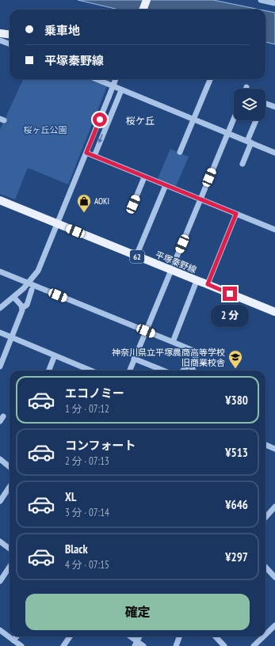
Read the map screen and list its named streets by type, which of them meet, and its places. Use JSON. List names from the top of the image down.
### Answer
{
  "streets": {
    "main road": ["62", "平塚秦野線"]
  },
  "districts": ["桜ケ丘"],
  "parks": ["桜ヶ丘公園"],
  "places": {
    "shop": ["AOKI"],
    "school or university": ["神奈川県立平塚農商高等学校 旧商業校舎"]
  },
  "page": {
    "banner": ["乗車地", "平塚秦野線"],
    "bubble": "2 分",
    "list": [
      {
        "name": "エコノミー",
        "note": "1 分 · 07:12",
        "value": "¥380"
      },
      {
        "name": "コンフォート",
        "note": "2 分 · 07:13",
        "value": "¥513"
      },
      {
        "name": "XL",
        "note": "3 分 · 07:14",
        "value": "¥646"
      },
      {
        "name": "Black",
        "note": "4 分 · 07:15",
        "value": "¥297"
      }
    ],
    "buttons": "確定"
  }
}
